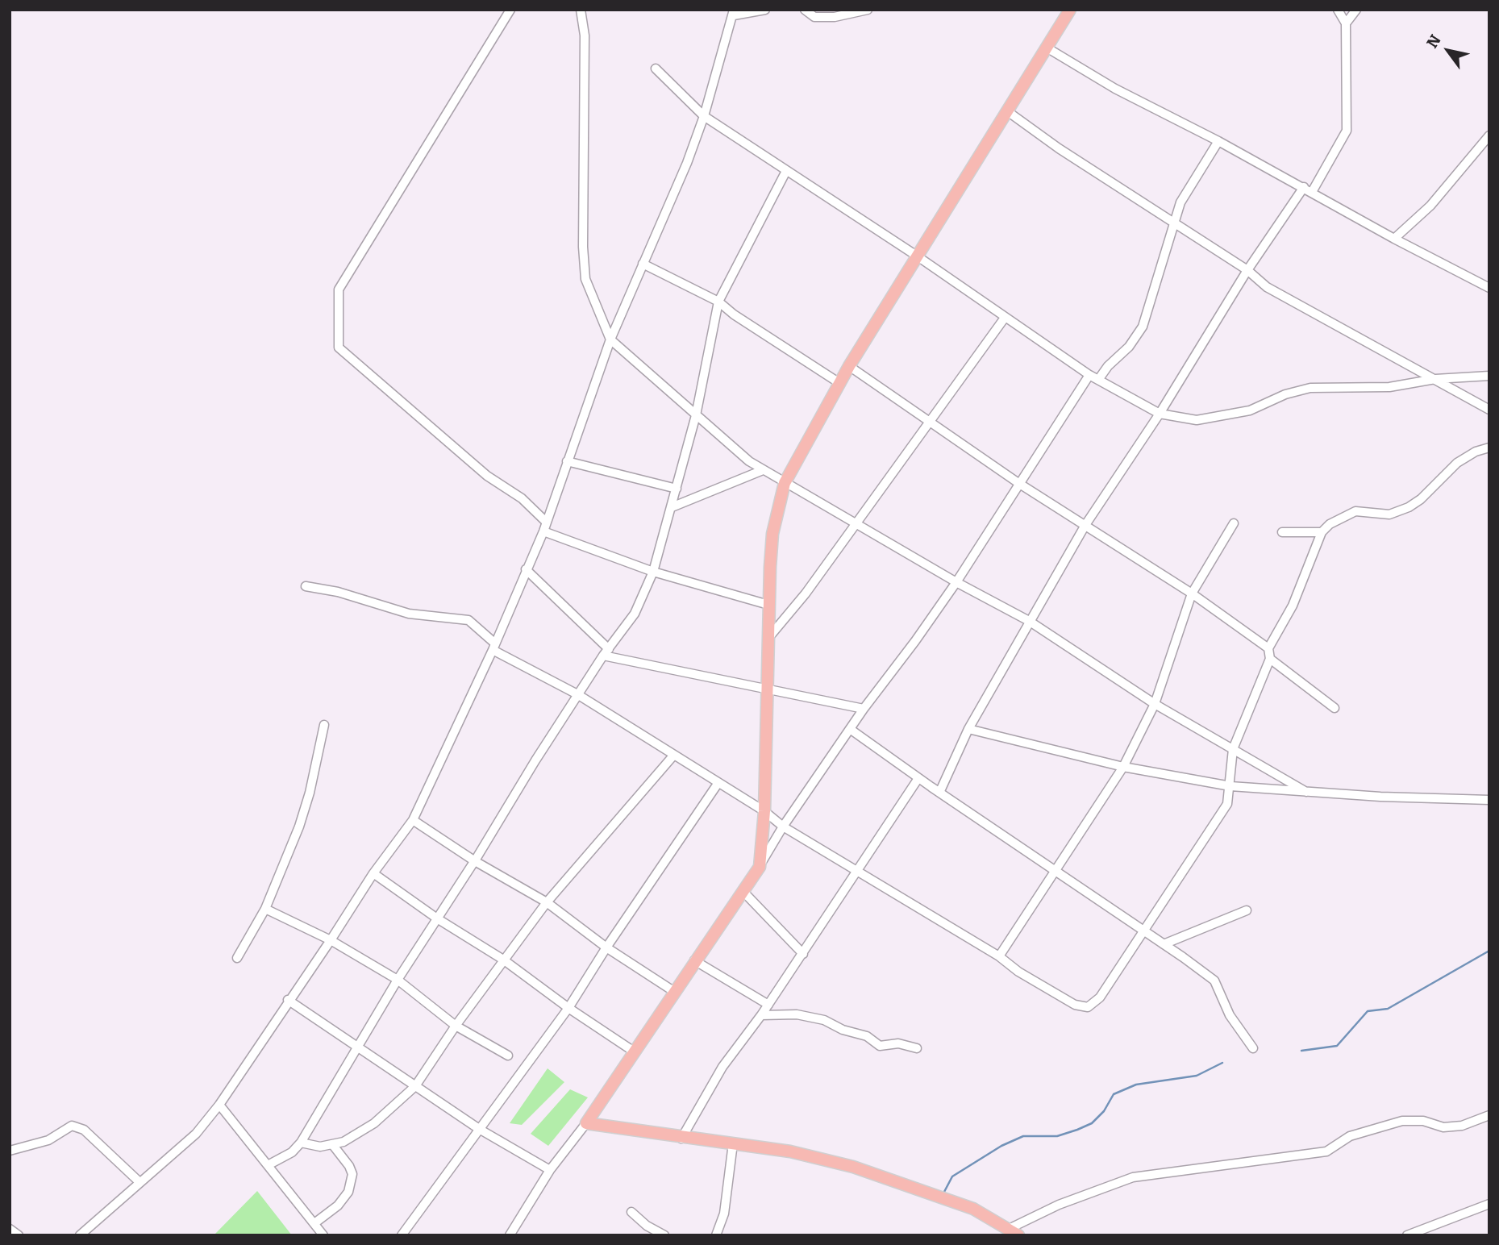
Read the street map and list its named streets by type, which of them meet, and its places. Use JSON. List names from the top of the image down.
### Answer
{
  "north": "top left"
}
